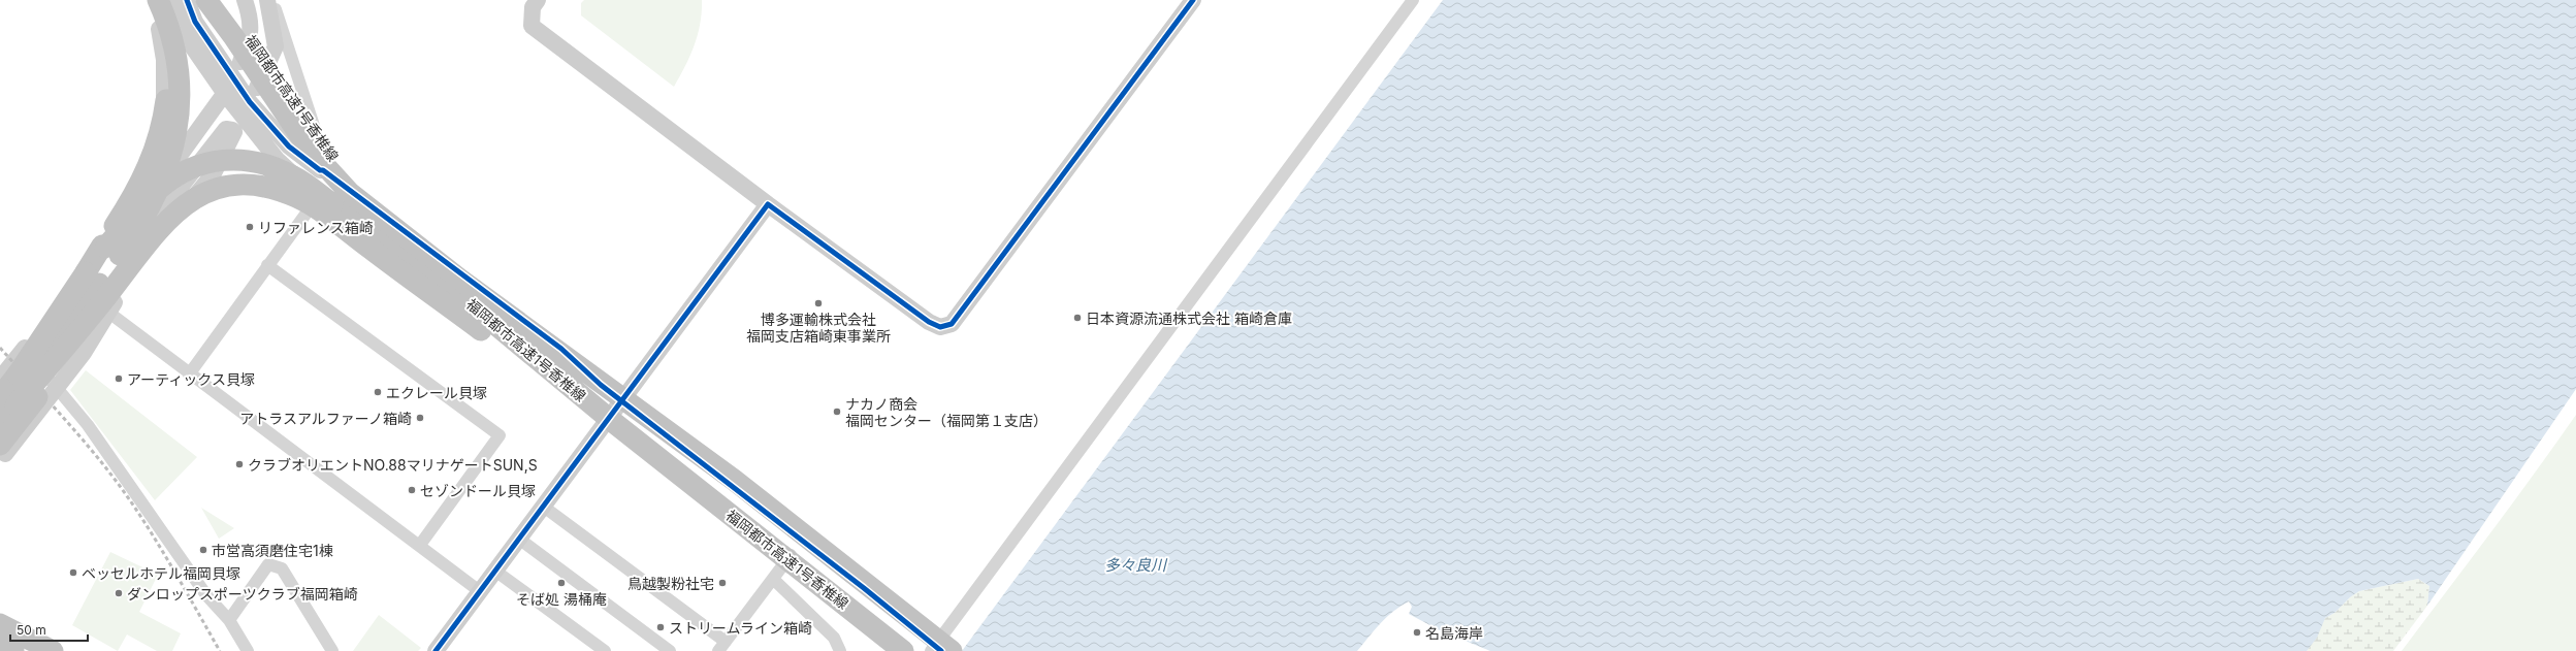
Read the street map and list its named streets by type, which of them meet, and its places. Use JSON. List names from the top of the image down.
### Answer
{
  "streets": {
    "highway": ["福岡都市高速1号香椎線"]
  },
  "water": ["多々良川"],
  "places": [
    "リファレンス箱崎",
    "博多運輸株式会社 福岡支店箱崎東事業所",
    "日本資源流通株式会社 箱崎倉庫",
    "アーティックス貝塚",
    "エクレール貝塚",
    "ナカノ商会 福岡センター（福岡第１支店）",
    "アトラスアルファーノ箱崎",
    "クラブオリエントNO.88マリナゲートSUN,S",
    "セゾンドール貝塚",
    "市営高須磨住宅1棟",
    "ベッセルホテル福岡貝塚",
    "そば処 湯桶庵",
    "鳥越製粉社宅",
    "ダンロップスポーツクラブ福岡箱崎",
    "ストリームライン箱崎",
    "名島海岸"
  ],
  "scale_bar": "50 m"
}
